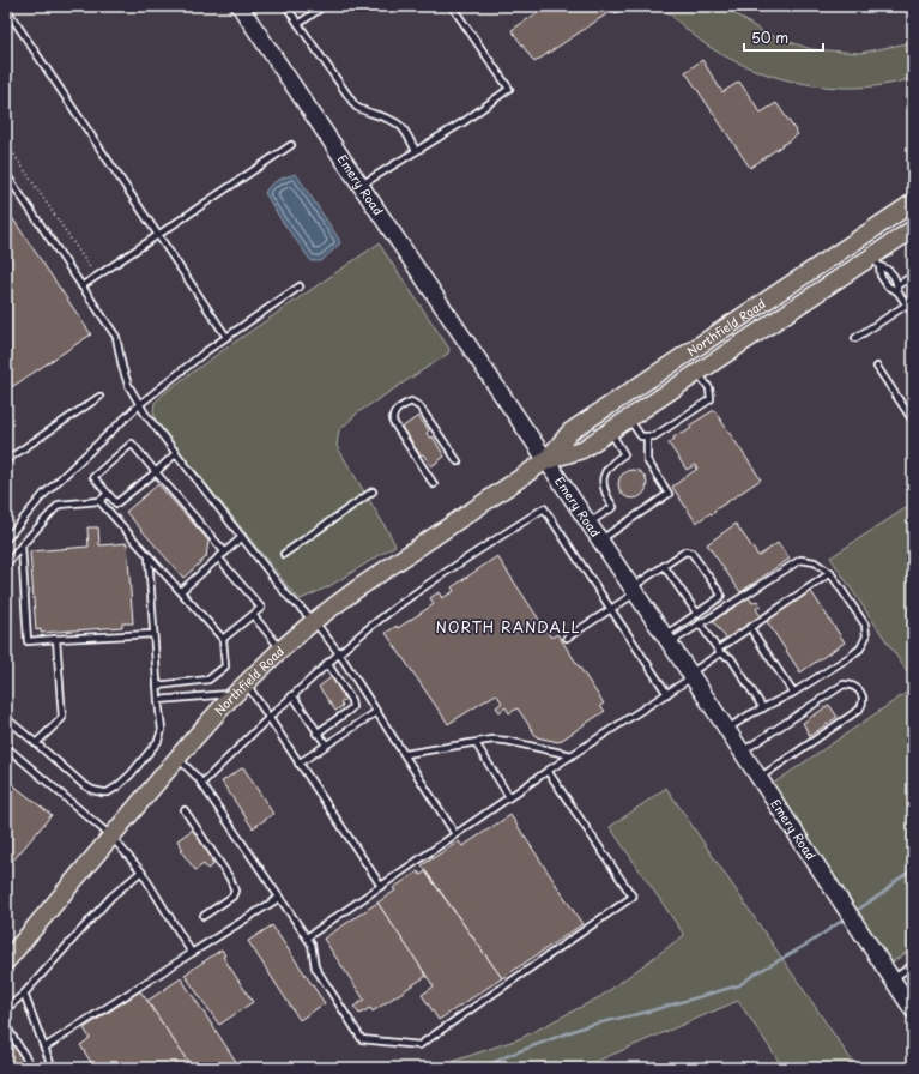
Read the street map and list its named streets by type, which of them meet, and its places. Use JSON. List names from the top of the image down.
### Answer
{
  "streets": {
    "main road": ["Emery Road", "Northfield Road"]
  },
  "crossings": [
    ["Emery Road", "Northfield Road"]
  ],
  "districts": ["NORTH RANDALL"],
  "scale_bar": "50 m"
}
